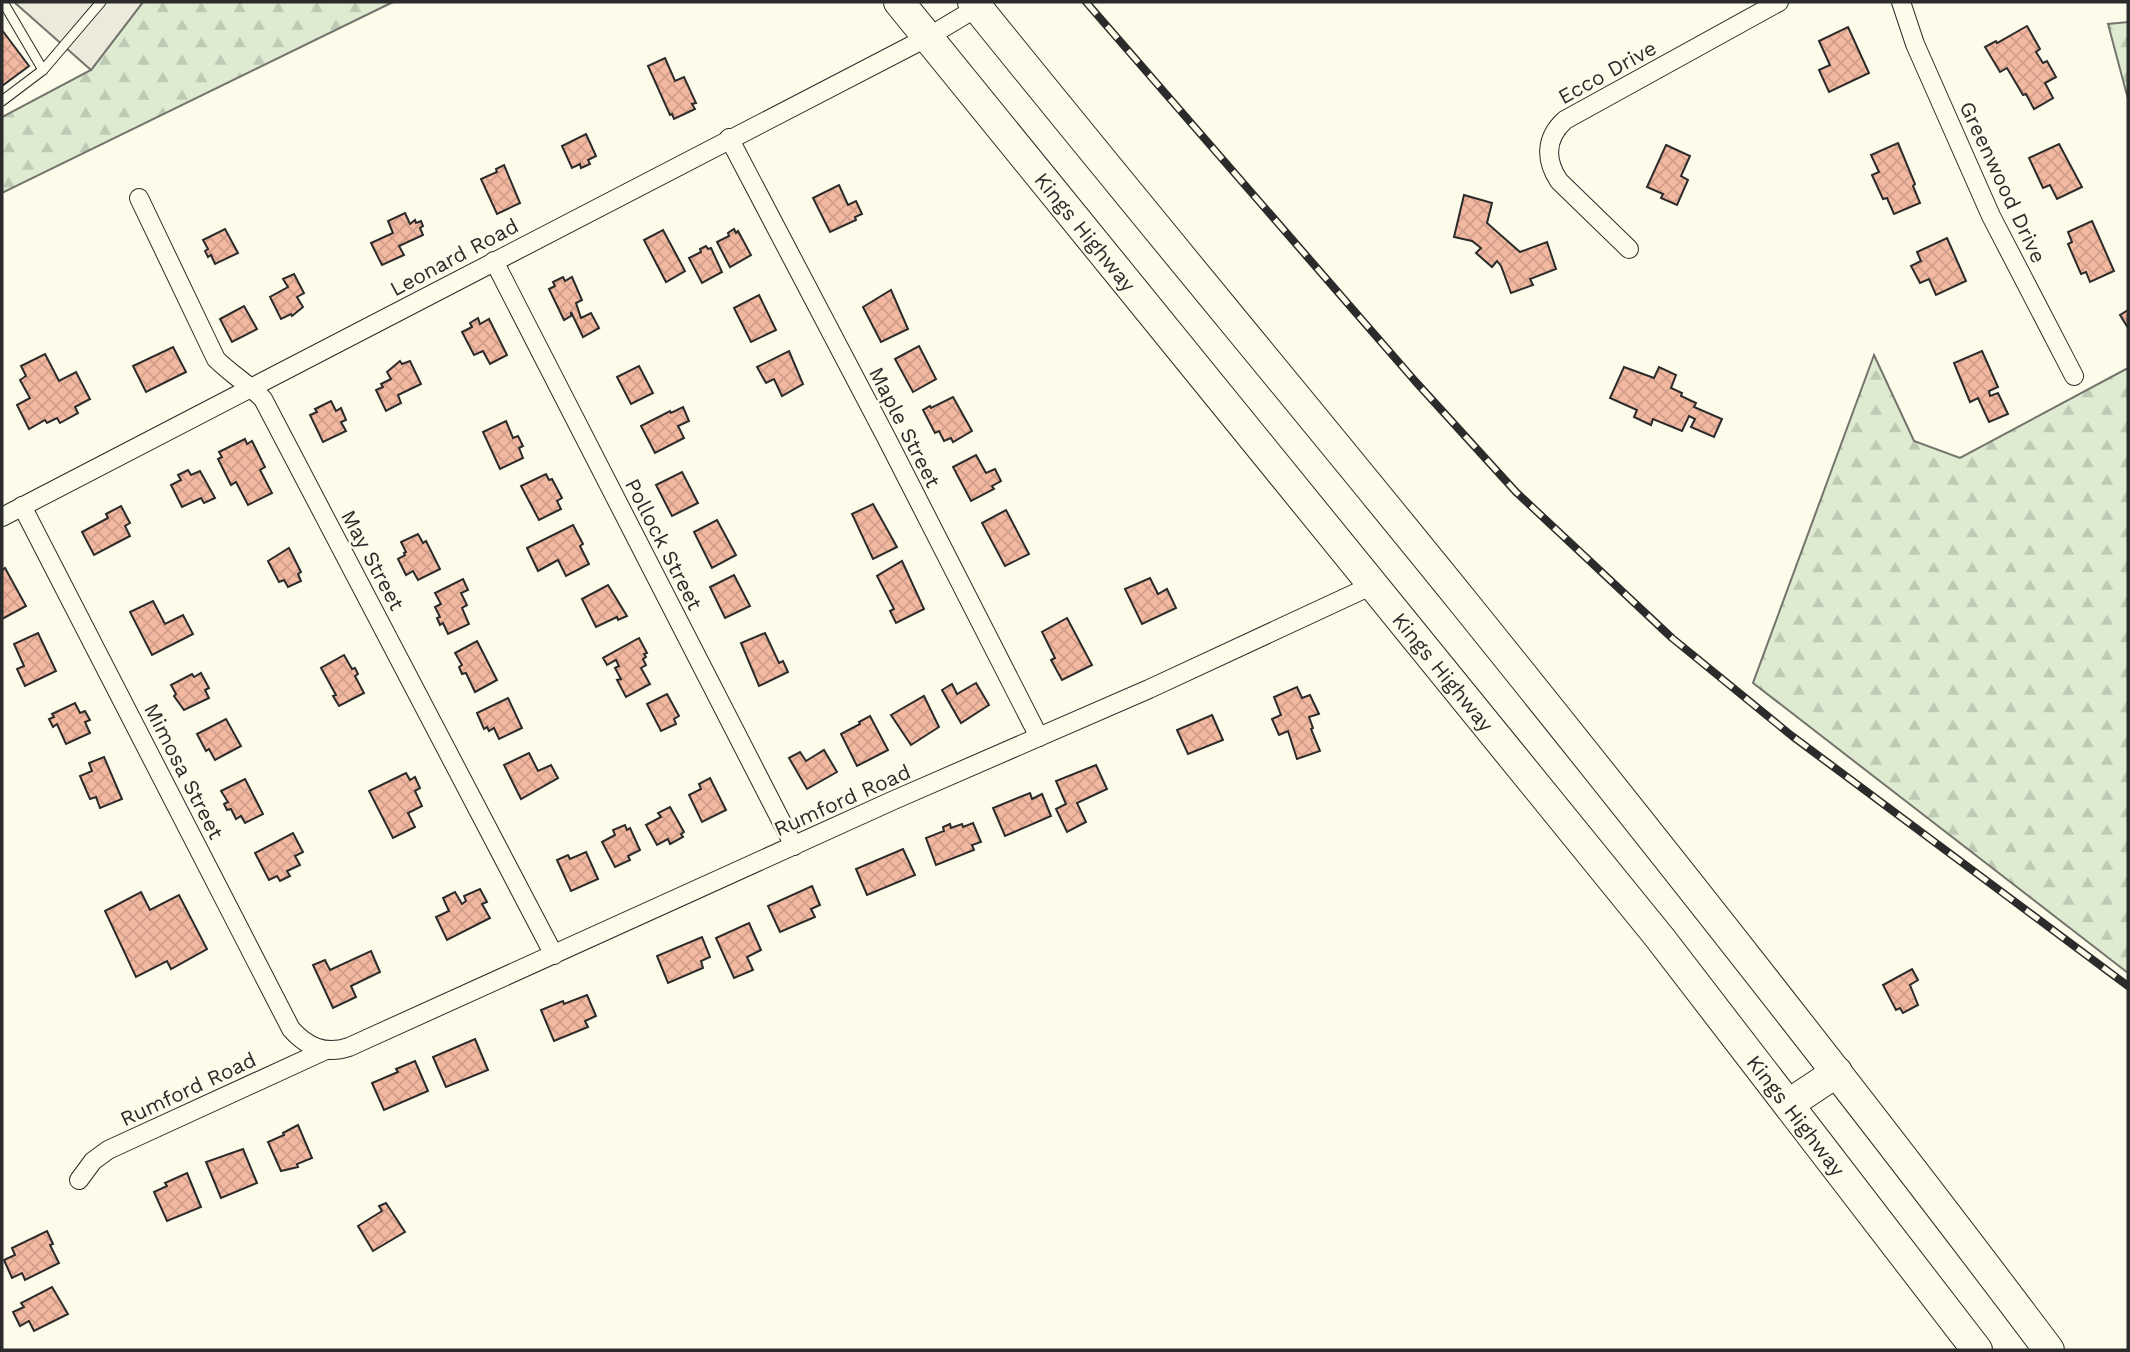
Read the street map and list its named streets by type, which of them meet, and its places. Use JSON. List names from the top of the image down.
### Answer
{
  "streets": {
    "highway": ["Kings Highway"],
    "street": [
      "Ecco Drive",
      "Greenwood Drive",
      "Leonard Road",
      "Maple Street",
      "Pollock Street",
      "May Street",
      "Mimosa Street",
      "Rumford Road"
    ]
  },
  "crossings": [
    ["Kings Highway", "Leonard Road"],
    ["Kings Highway", "Rumford Road"],
    ["Leonard Road", "Maple Street"],
    ["Leonard Road", "Pollock Street"],
    ["Leonard Road", "May Street"],
    ["Leonard Road", "Mimosa Street"],
    ["Maple Street", "Rumford Road"],
    ["Pollock Street", "Rumford Road"],
    ["May Street", "Rumford Road"],
    ["Mimosa Street", "Rumford Road"]
  ]
}
